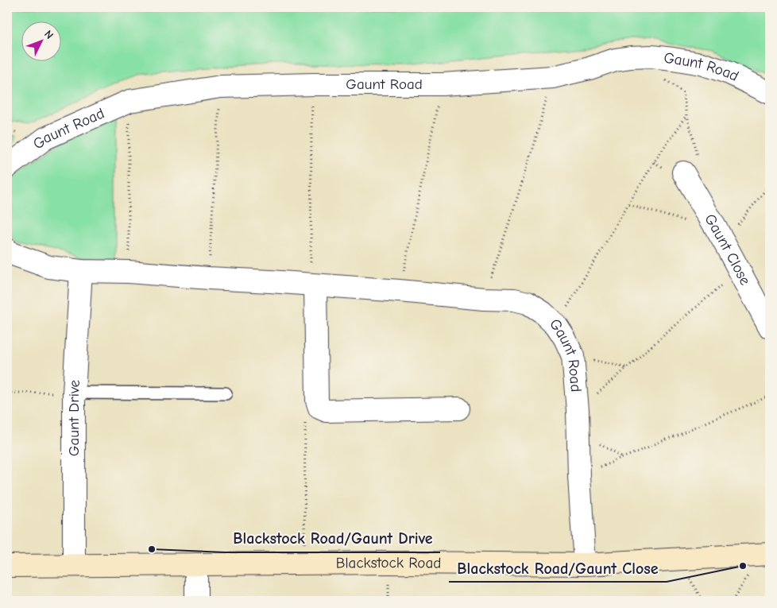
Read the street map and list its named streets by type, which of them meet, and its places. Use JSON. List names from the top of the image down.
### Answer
{
  "streets": {
    "street": [
      "Gaunt Road",
      "Gaunt Close",
      "Gaunt Drive",
      "Blackstock Road"
    ]
  },
  "crossings": [
    ["Gaunt Road", "Gaunt Drive"],
    ["Gaunt Road", "Blackstock Road"],
    ["Gaunt Drive", "Blackstock Road"]
  ],
  "places": ["Blackstock Road/Gaunt Drive", "Blackstock Road/Gaunt Close"],
  "north": "top right"
}
